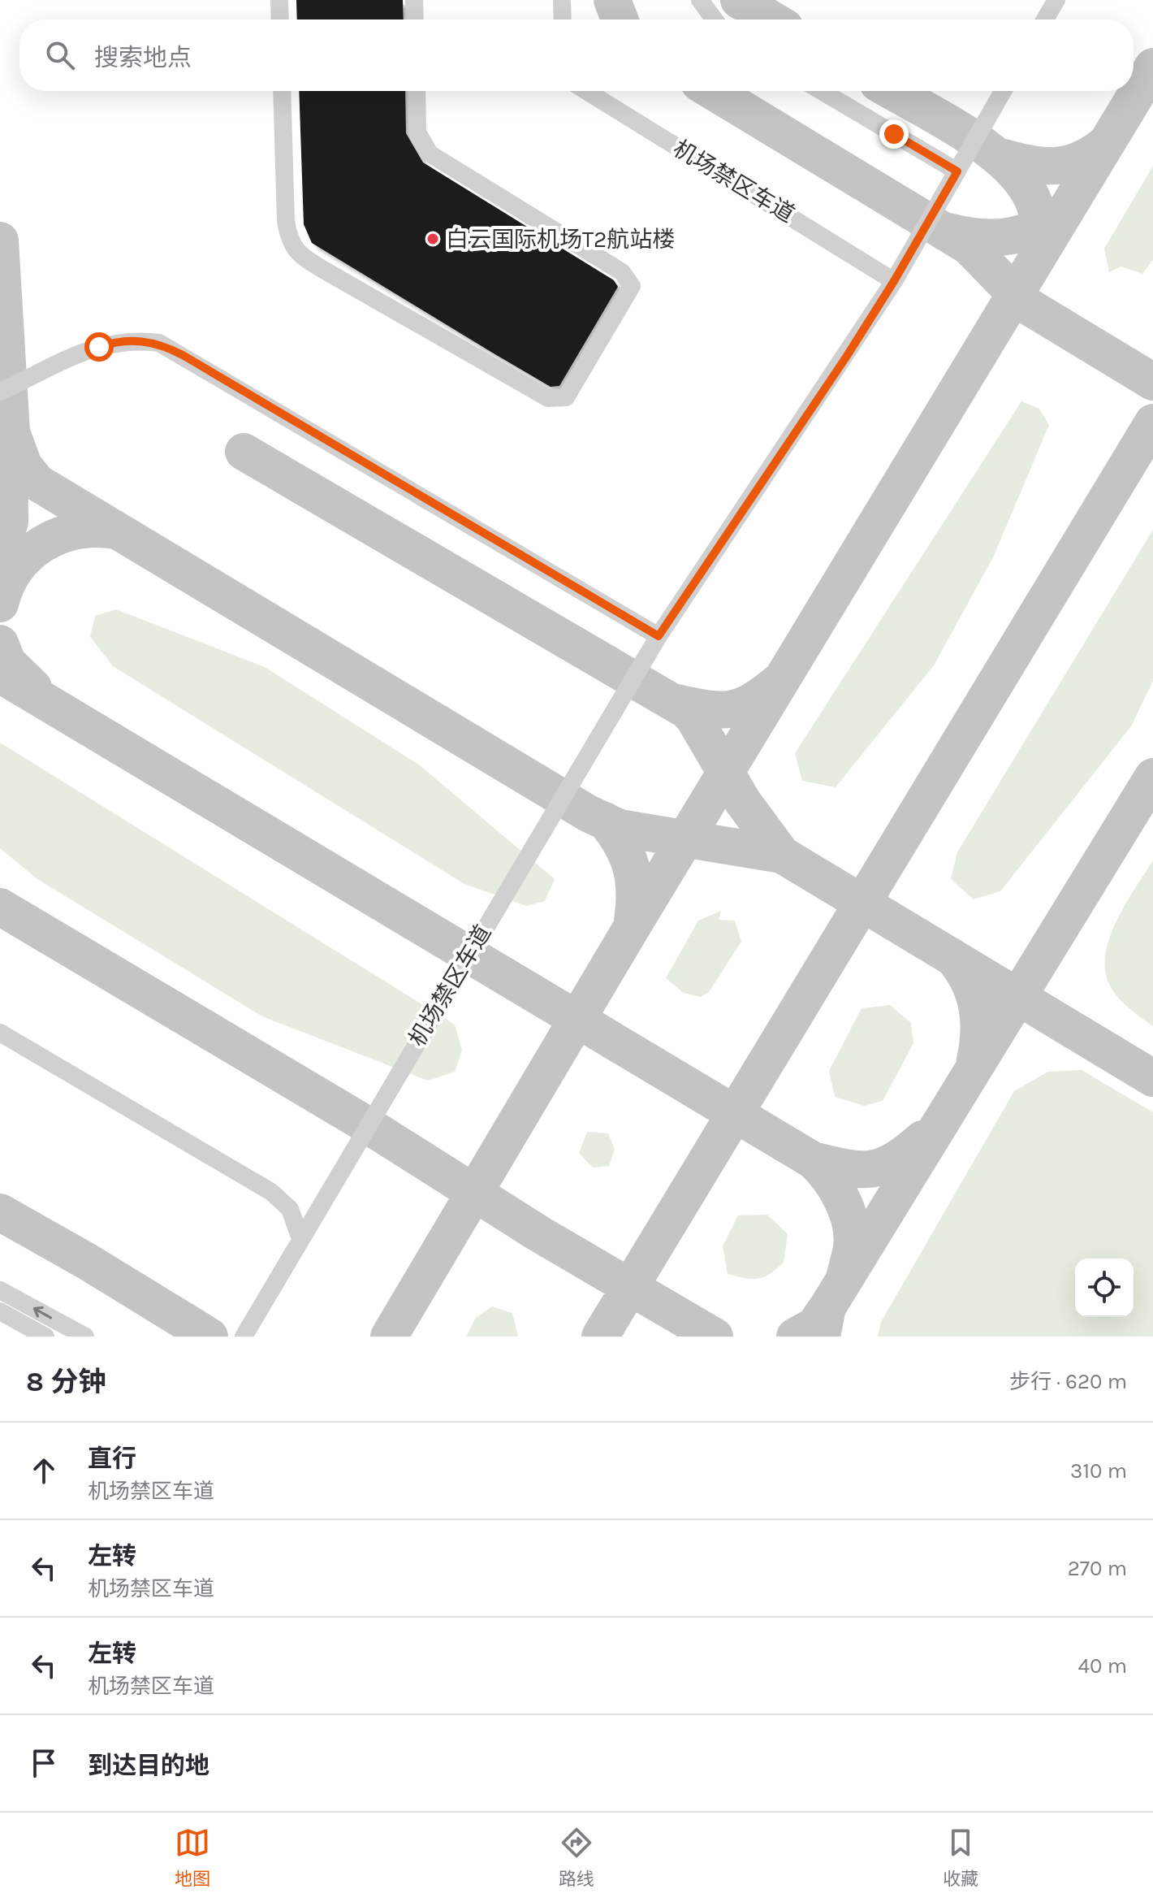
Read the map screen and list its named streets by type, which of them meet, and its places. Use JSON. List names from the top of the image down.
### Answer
{
  "streets": {
    "lane": ["机场禁区车道"]
  },
  "places": ["白云国际机场T2航站楼"],
  "page": {
    "search": "搜索地点",
    "heading": ["8 分钟", "步行 · 620 m"],
    "list": [
      ["直行", "机场禁区车道", "310 m"],
      ["左转", "机场禁区车道", "270 m"],
      ["左转", "机场禁区车道", "40 m"],
      "到达目的地"
    ],
    "nav": ["地图", "路线", "收藏"]
  }
}
